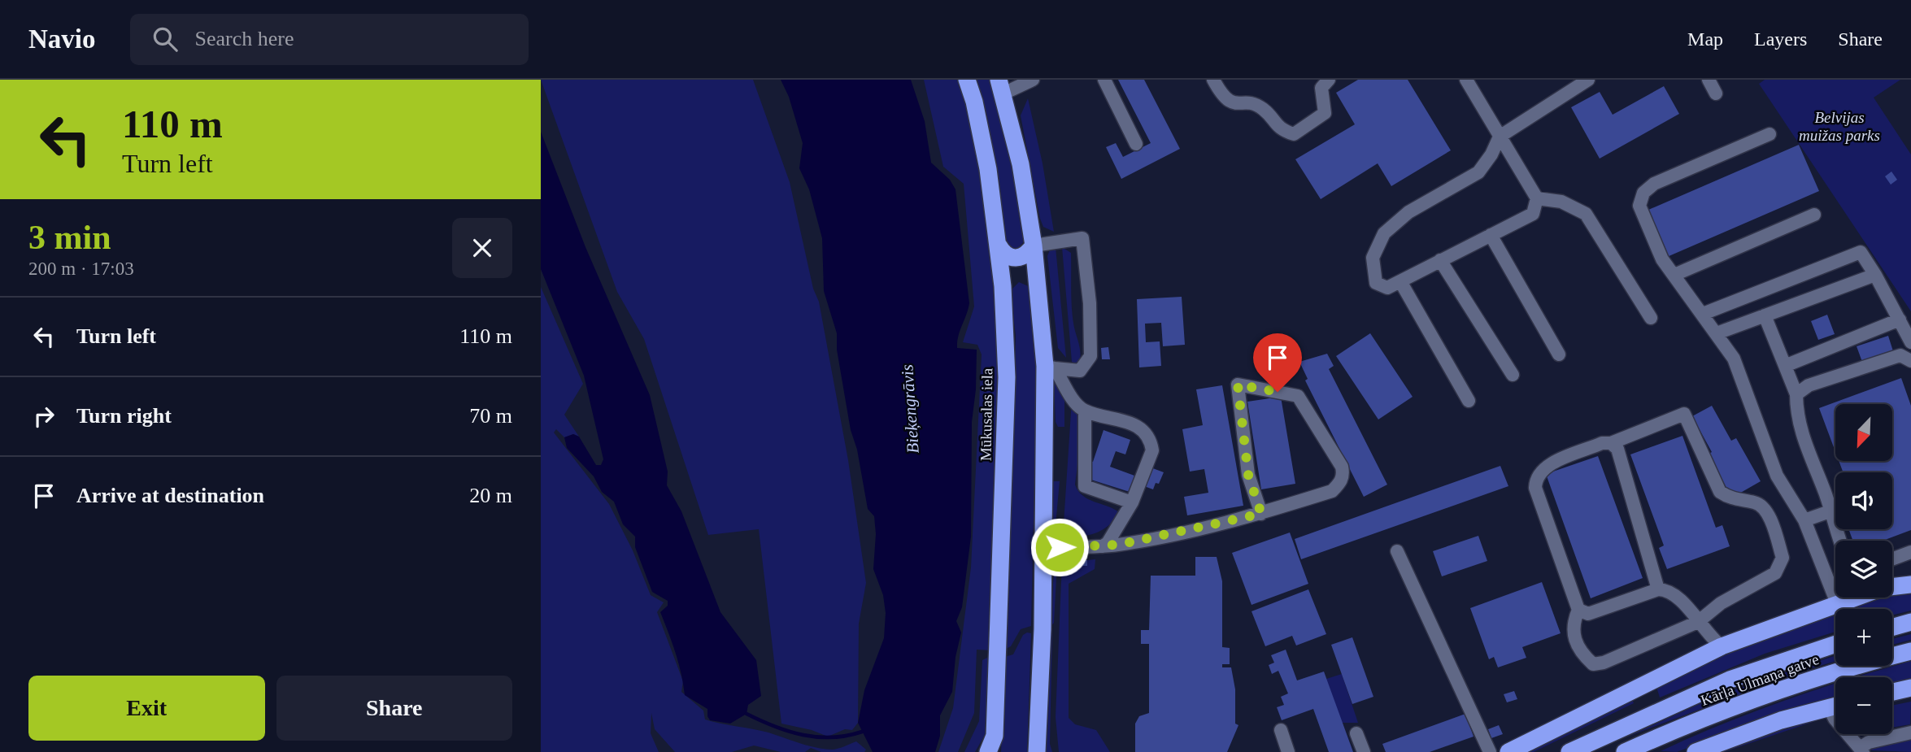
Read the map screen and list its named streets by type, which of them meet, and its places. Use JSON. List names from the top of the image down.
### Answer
{
  "streets": {
    "highway": ["Mūkusalas iela", "Kārļa Ulmaņa gatve"]
  },
  "water": ["Bieķengrāvis"],
  "parks": ["Belvijas muižas parks"],
  "north": "bottom left",
  "page": {
    "header": "Navio",
    "search": "Search here",
    "nav": ["Map", "Layers", "Share"],
    "turn": ["110 m", "Turn left"],
    "heading": ["3 min", "200 m · 17:03"],
    "list": [
      {
        "name": "Turn left",
        "value": "110 m"
      },
      {
        "name": "Turn right",
        "value": "70 m"
      },
      {
        "name": "Arrive at destination",
        "value": "20 m"
      }
    ],
    "map_buttons": ["+", "−"],
    "buttons": ["Exit", "Share"]
  }
}
